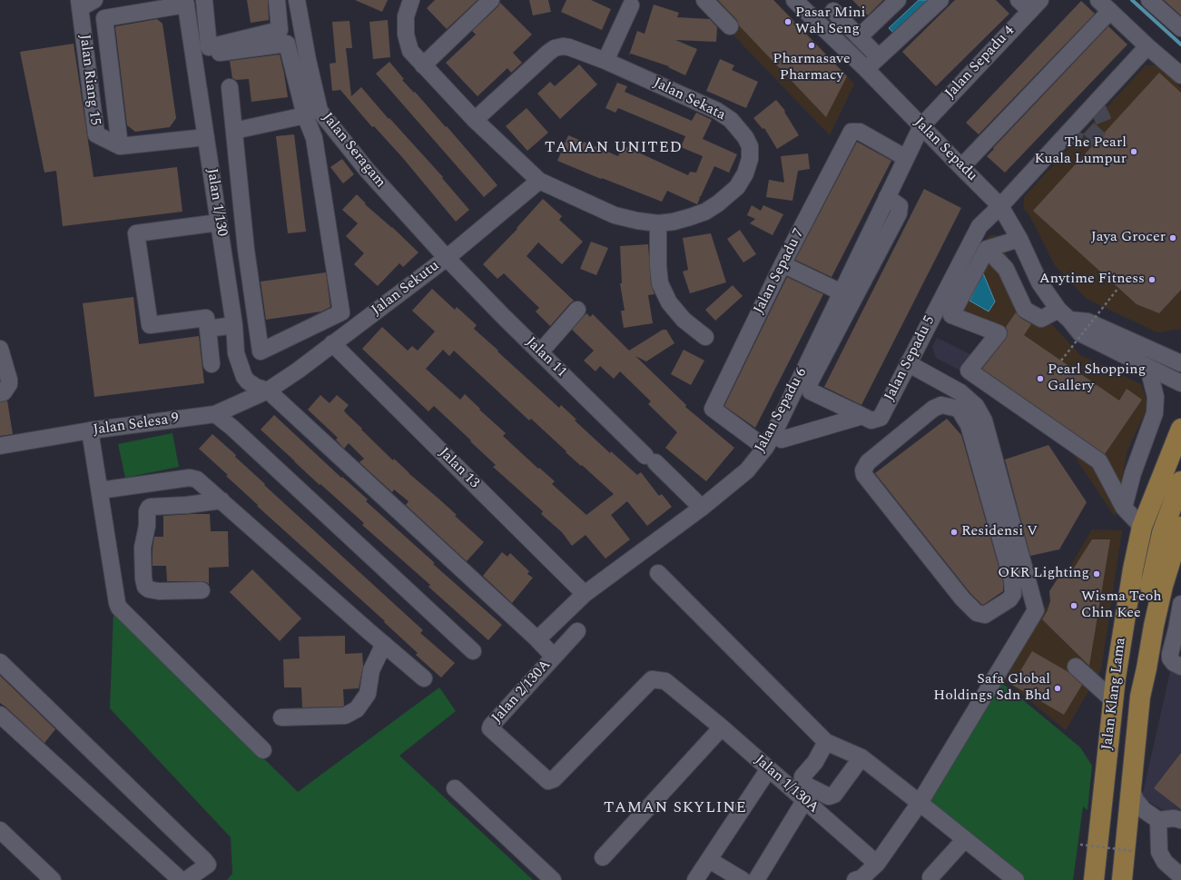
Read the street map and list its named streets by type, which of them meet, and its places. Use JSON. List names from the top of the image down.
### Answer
{
  "streets": {
    "main road": ["Jalan Klang Lama"],
    "street": [
      "Jalan Sepadu 4",
      "Jalan Riang 15",
      "Jalan Sekata",
      "Jalan Sepadu",
      "Jalan Seragam",
      "Jalan 1/130",
      "Jalan Sepadu 7",
      "Jalan Sekutu",
      "Jalan 11",
      "Jalan Sepadu 5",
      "Jalan Sepadu 6",
      "Jalan Selesa 9",
      "Jalan 13",
      "Jalan 2/130A",
      "Jalan 1/130A"
    ]
  },
  "crossings": [
    ["Jalan Sepadu 4", "Jalan Sepadu"],
    ["Jalan Sepadu 4", "Jalan Sepadu 6"],
    ["Jalan Sekata", "Jalan Sekutu"],
    ["Jalan Sepadu", "Jalan Sepadu 5"],
    ["Jalan Sepadu", "Jalan Sepadu 6"],
    ["Jalan Seragam", "Jalan Sekutu"],
    ["Jalan Seragam", "Jalan 11"],
    ["Jalan 1/130", "Jalan Sekutu"],
    ["Jalan 1/130", "Jalan Selesa 9"],
    ["Jalan Sepadu 7", "Jalan Sepadu 5"],
    ["Jalan Sepadu 7", "Jalan Sepadu 6"],
    ["Jalan Sekutu", "Jalan 11"],
    ["Jalan Sekutu", "Jalan Selesa 9"],
    ["Jalan Sekutu", "Jalan 13"],
    ["Jalan 11", "Jalan Sepadu 6"],
    ["Jalan Sepadu 5", "Jalan Sepadu 6"],
    ["Jalan Sepadu 6", "Jalan 13"],
    ["Jalan 2/130A", "Jalan 1/130A"]
  ],
  "districts": ["TAMAN UNITED", "TAMAN SKYLINE"],
  "places": [
    "Pasar Mini Wah Seng",
    "Pharmasave Pharmacy",
    "The Pearl Kuala Lumpur",
    "Jaya Grocer",
    "Anytime Fitness",
    "Pearl Shopping Gallery",
    "Residensi V",
    "OKR Lighting",
    "Wisma Teoh Chin Kee",
    "Safa Global Holdings Sdn Bhd"
  ]
}
